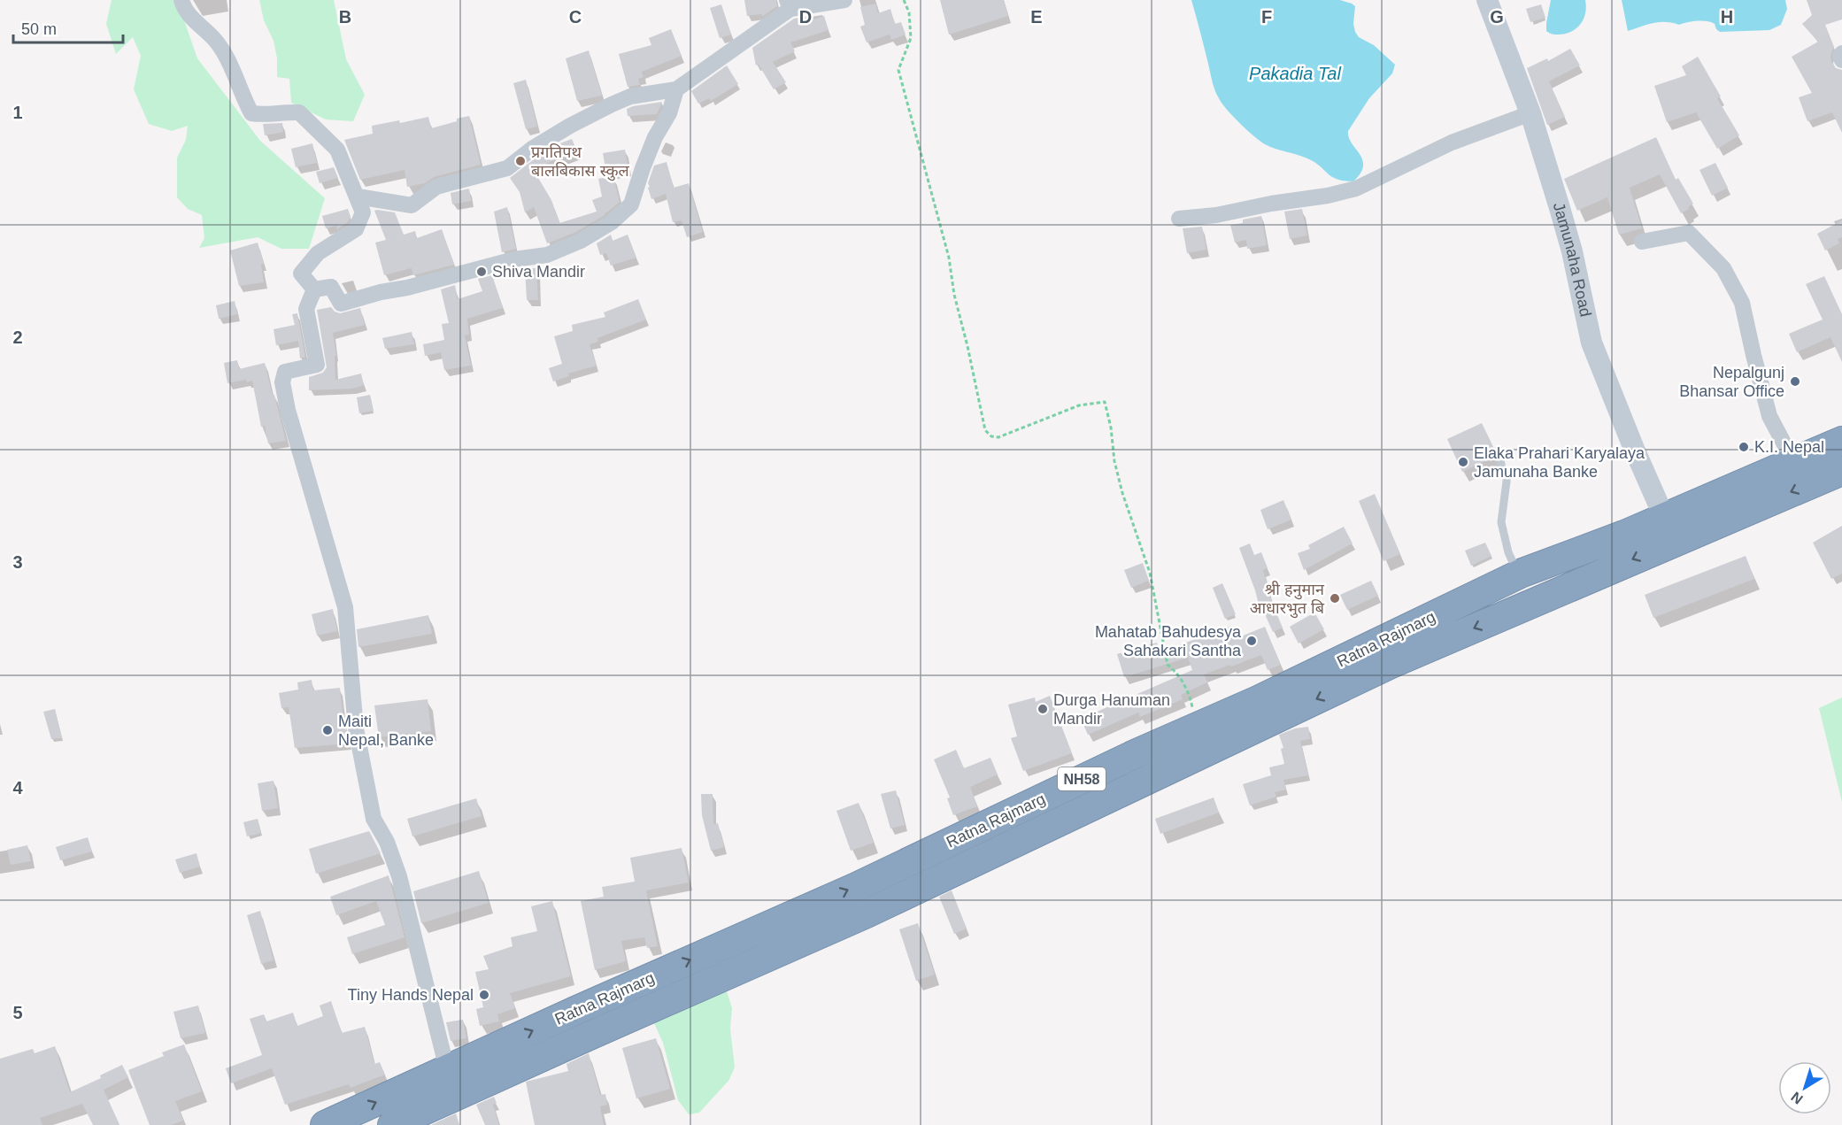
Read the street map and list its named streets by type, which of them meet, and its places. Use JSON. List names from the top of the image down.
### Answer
{
  "streets": {
    "highway": ["Ratna Rajmarg", "NH58"],
    "street": ["Jamunaha Road"]
  },
  "crossings": [
    ["Jamunaha Road", "Ratna Rajmarg"]
  ],
  "water": ["Pakadia Tal"],
  "places": [
    "प्रगतिपथ बालबिकास स्कुल",
    "Shiva Mandir",
    "Nepalgunj Bhansar Office",
    "K.I. Nepal",
    "Elaka Prahari Karyalaya Jamunaha Banke",
    "श्री हनुमान आधारभुत बि",
    "Mahatab Bahudesya Sahakari Santha",
    "Durga Hanuman Mandir",
    "Maiti Nepal, Banke",
    "Tiny Hands Nepal"
  ],
  "scale_bar": "50 m",
  "north": "bottom left",
  "grid": {
    "columns": [
      "B",
      "C",
      "D",
      "E",
      "F",
      "G",
      "H"
    ],
    "rows": [
      "1",
      "2",
      "3",
      "4",
      "5"
    ]
  }
}
